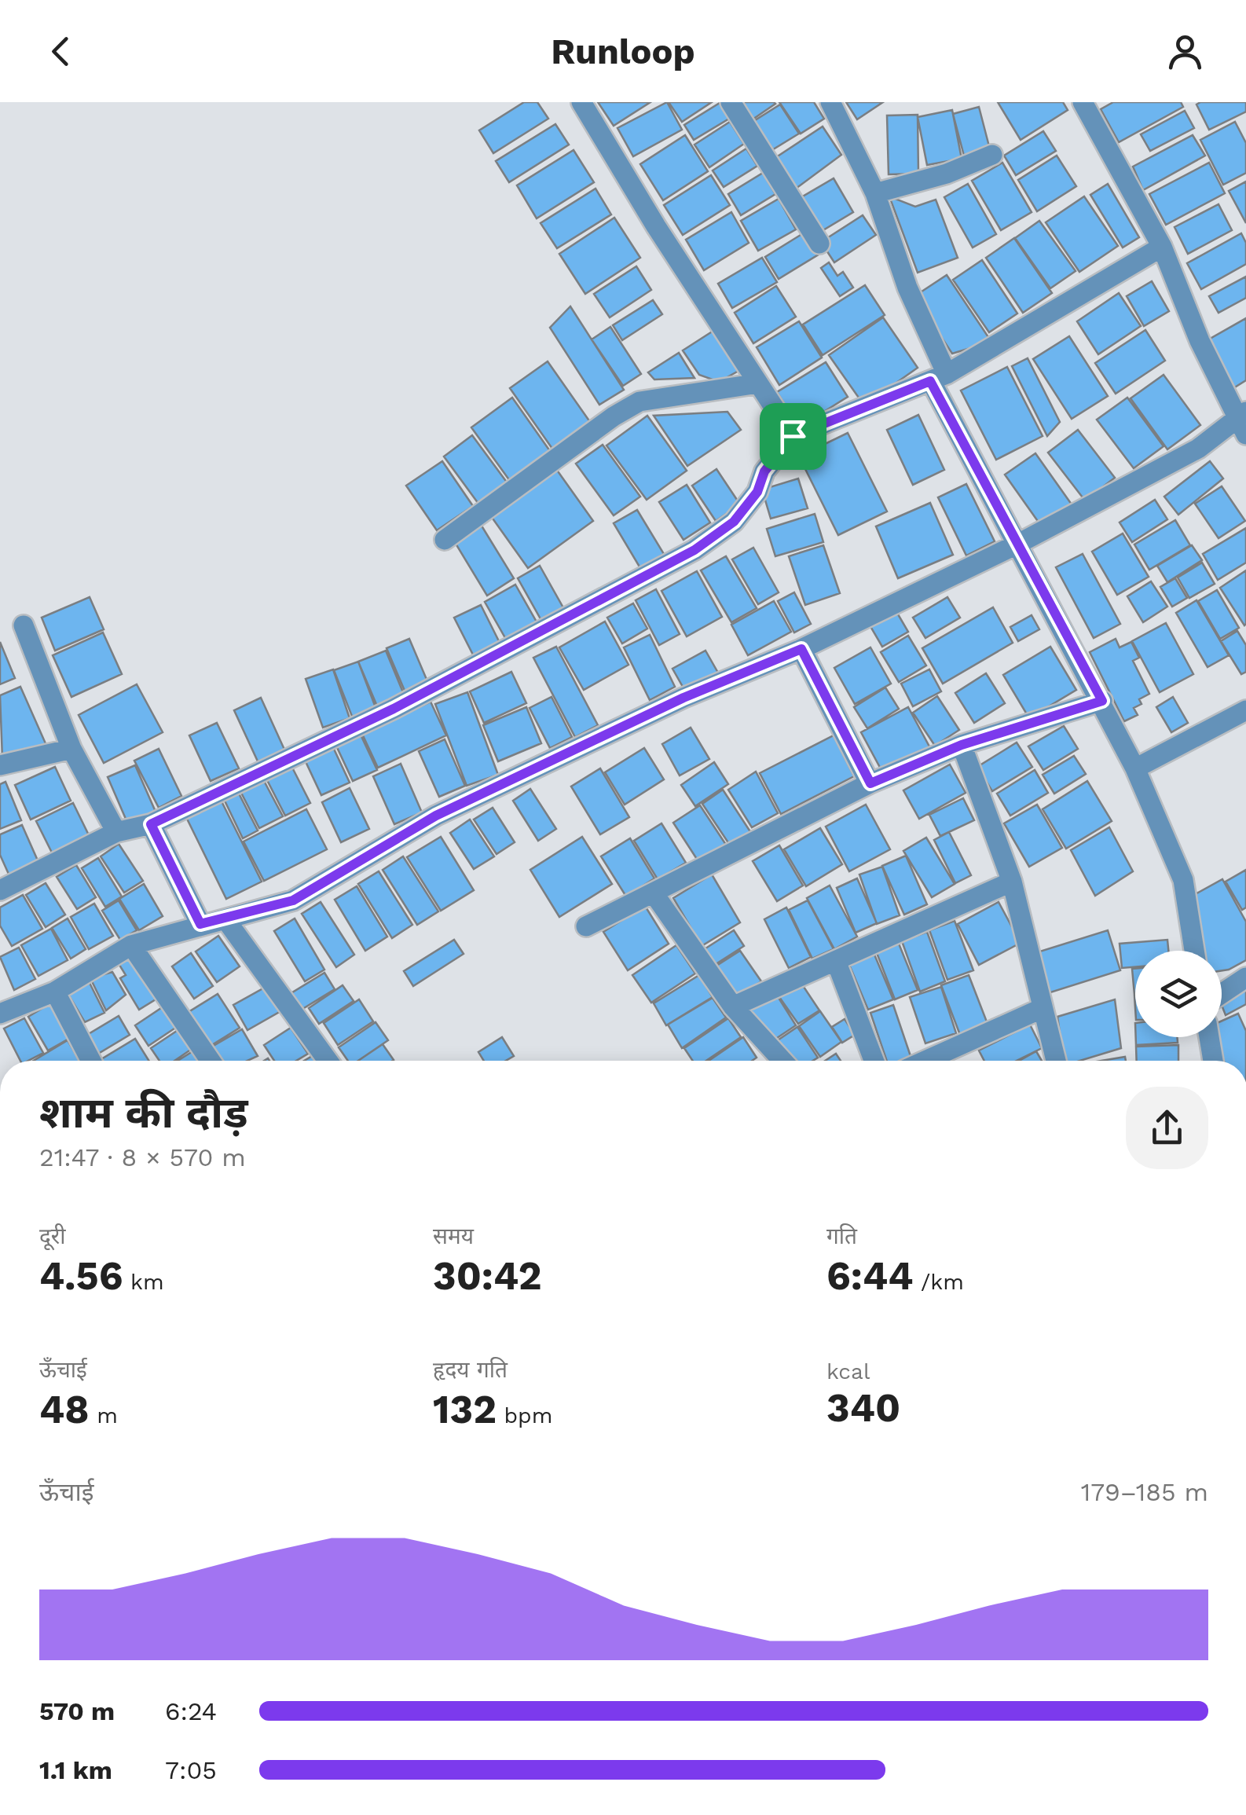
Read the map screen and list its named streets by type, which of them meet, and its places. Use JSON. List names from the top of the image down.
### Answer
{
  "page": {
    "header": "Runloop",
    "heading": ["शाम की दौड़", "21:47 · 8 × 570 m"],
    "stats": [
      ["दूरी", "4.56 km"],
      ["समय", "30:42"],
      ["गति", "6:44 /km"],
      ["ऊँचाई", "48 m"],
      ["हृदय गति", "132 bpm"],
      ["kcal", "340"]
    ],
    "chart": ["ऊँचाई", "179–185 m"],
    "list": [
      {
        "name": "570 m",
        "note": "6:24"
      },
      {
        "name": "1.1 km",
        "note": "7:05"
      }
    ]
  }
}
